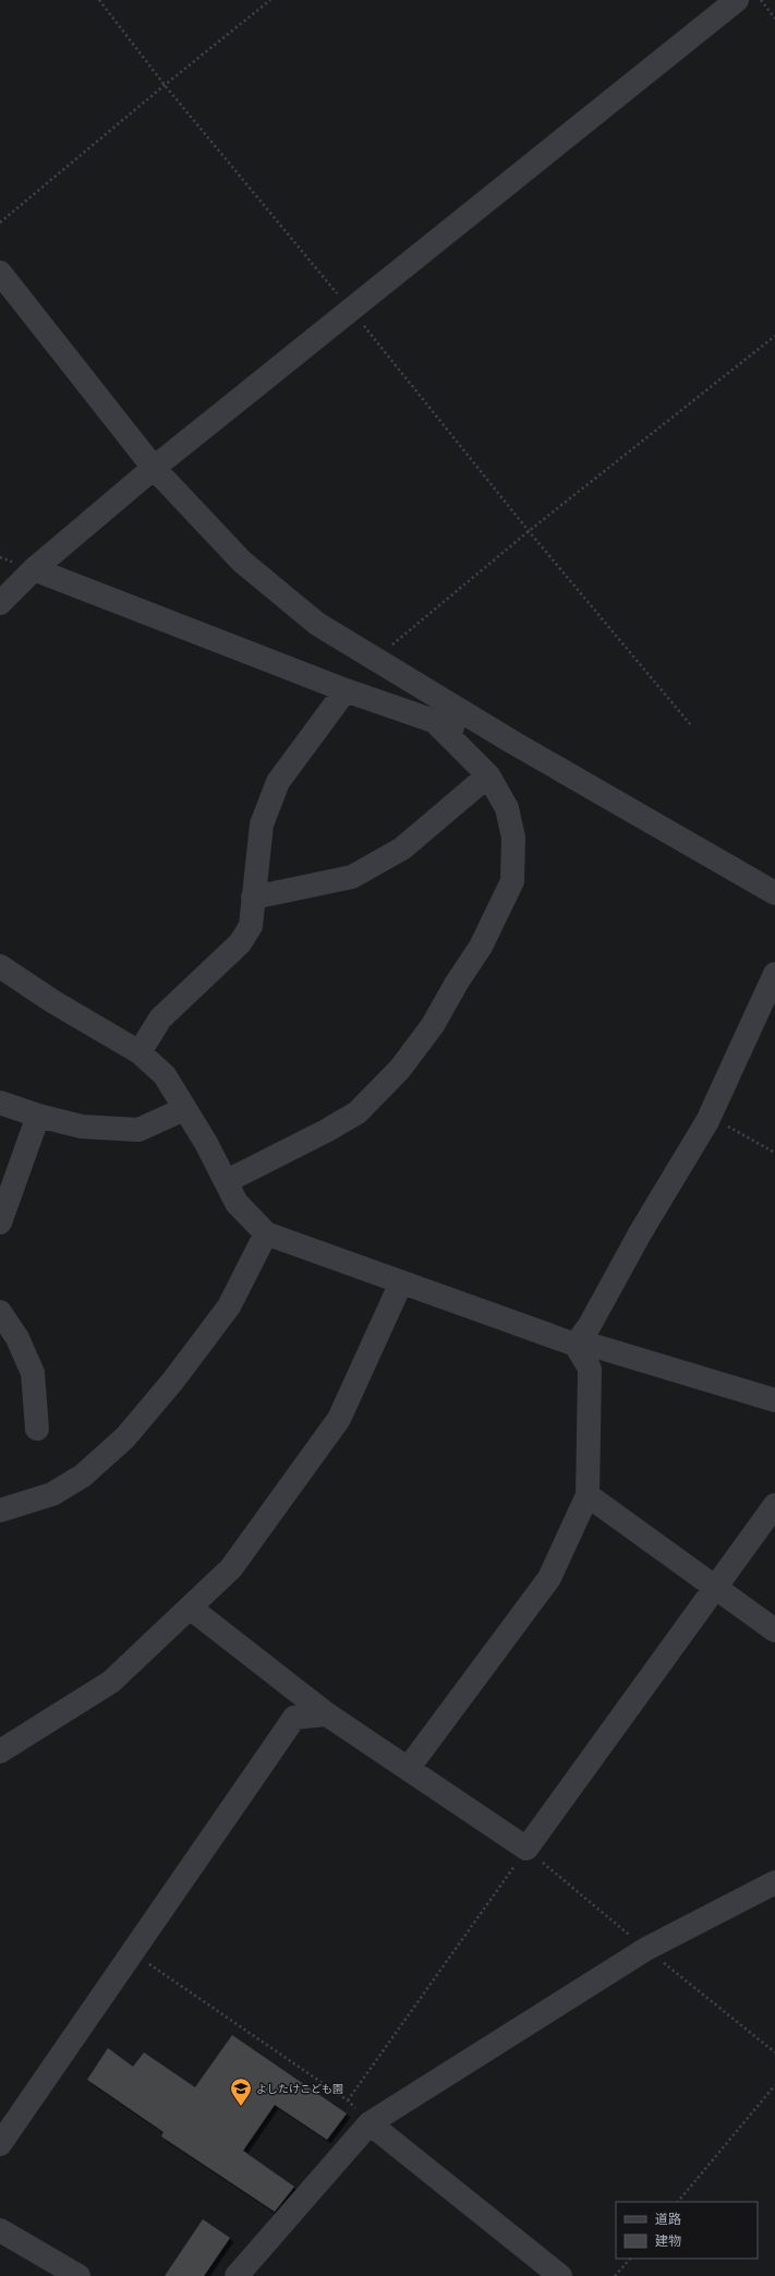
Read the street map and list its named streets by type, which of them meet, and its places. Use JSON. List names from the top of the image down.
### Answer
{
  "places": {
    "school or university": ["よしたけこども園"]
  },
  "legend": ["道路", "建物"]
}
